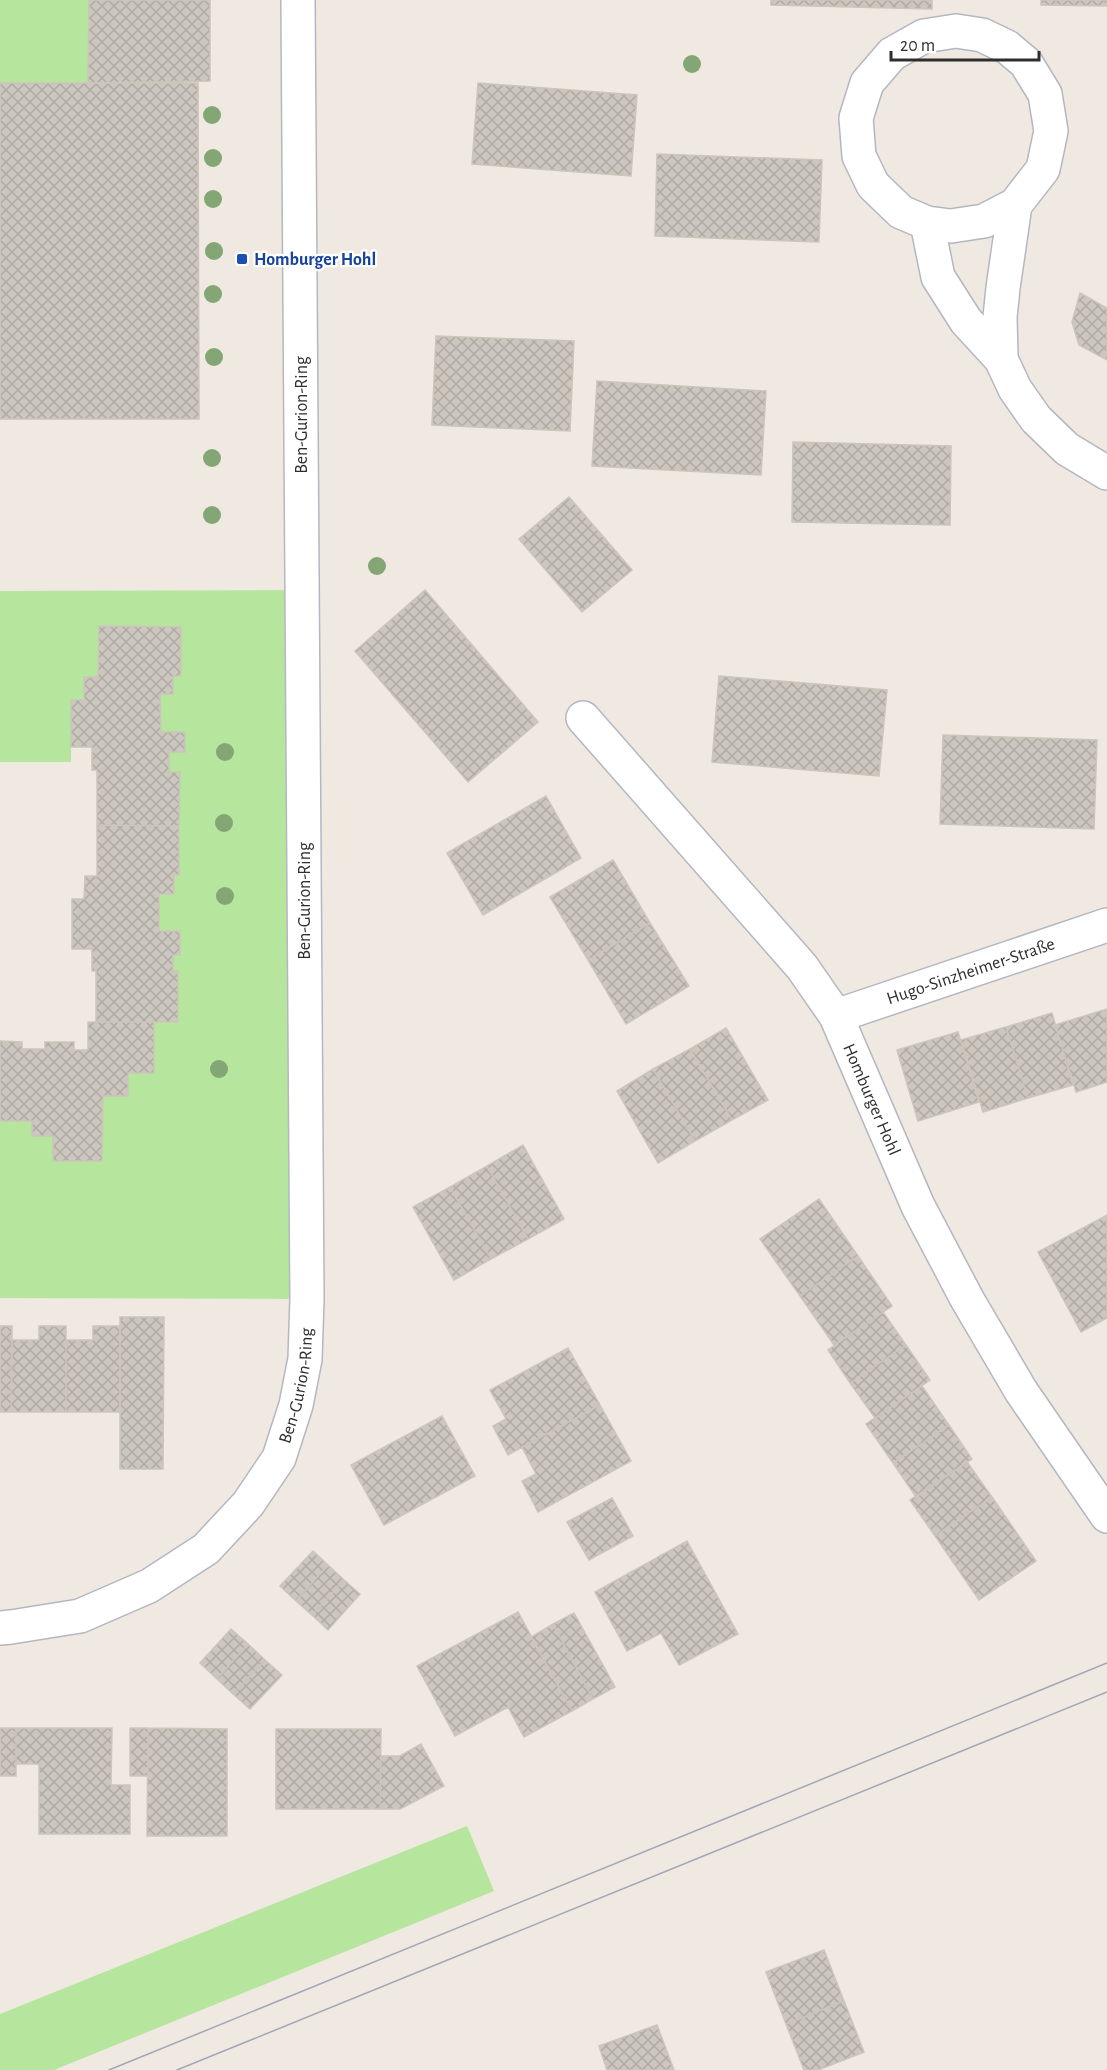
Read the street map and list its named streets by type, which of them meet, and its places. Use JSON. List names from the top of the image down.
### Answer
{
  "streets": {
    "street": ["Ben-Gurion-Ring", "Hugo-Sinzheimer-Straße", "Homburger Hohl"]
  },
  "crossings": [
    ["Hugo-Sinzheimer-Straße", "Homburger Hohl"]
  ],
  "places": {
    "transit": ["Homburger Hohl"]
  },
  "scale_bar": "20 m"
}
